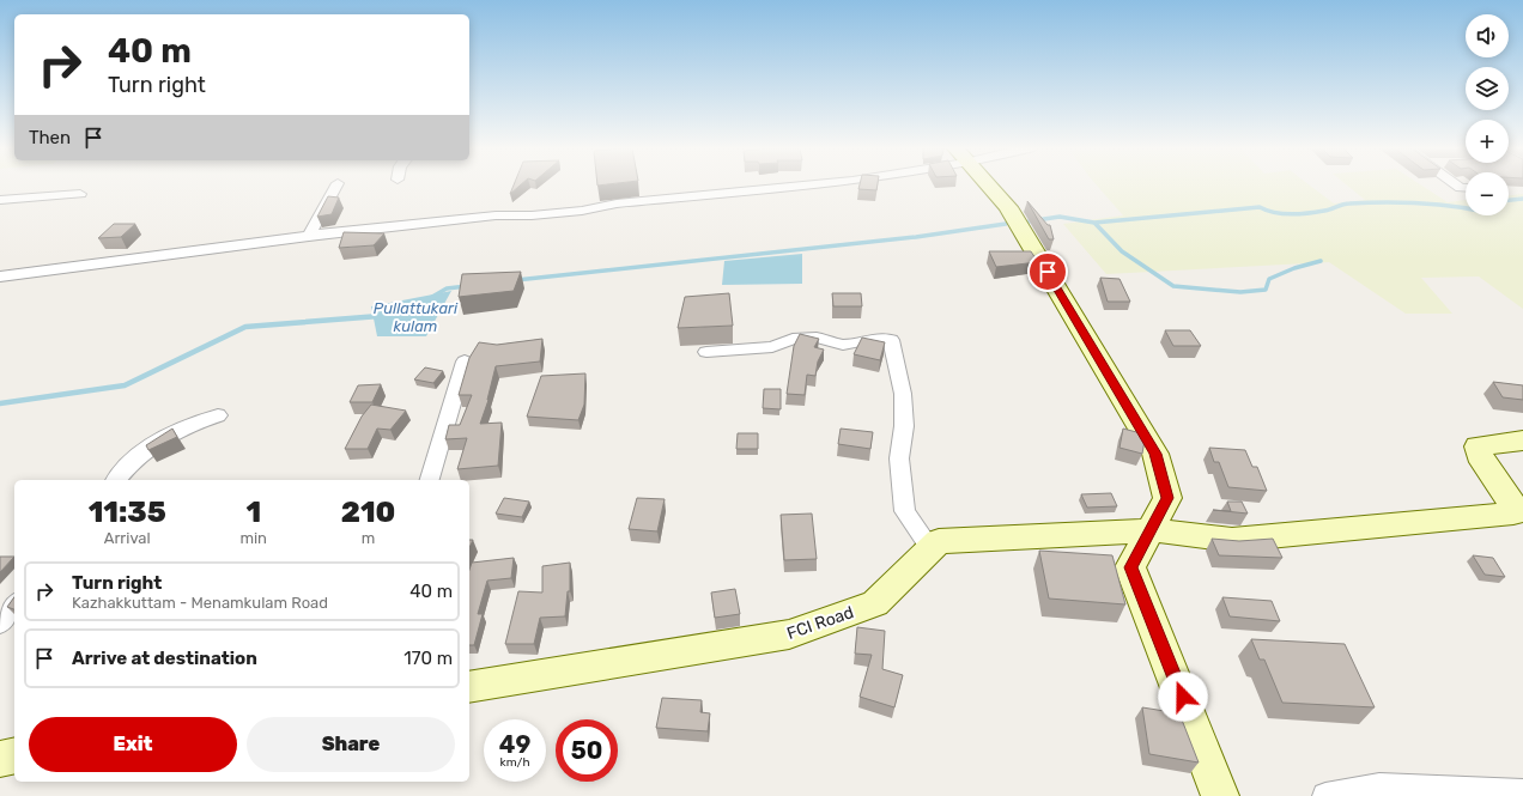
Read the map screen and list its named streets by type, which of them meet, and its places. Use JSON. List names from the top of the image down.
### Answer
{
  "streets": {
    "street": ["FCI Road"]
  },
  "water": ["Pullattukari kulam"],
  "page": {
    "map_buttons": ["+", "−"],
    "turn": ["40 m", "Turn right"],
    "then": "Then",
    "eta": [
      "11:35",
      "Arrival",
      "1",
      "min",
      "210",
      "m"
    ],
    "list": [
      {
        "name": "Turn right",
        "note": "Kazhakkuttam - Menamkulam Road",
        "value": "40 m"
      },
      {
        "name": "Arrive at destination",
        "value": "170 m"
      }
    ],
    "buttons": ["Exit", "Share"],
    "speed": "49 km/h",
    "limit": "50"
  }
}
